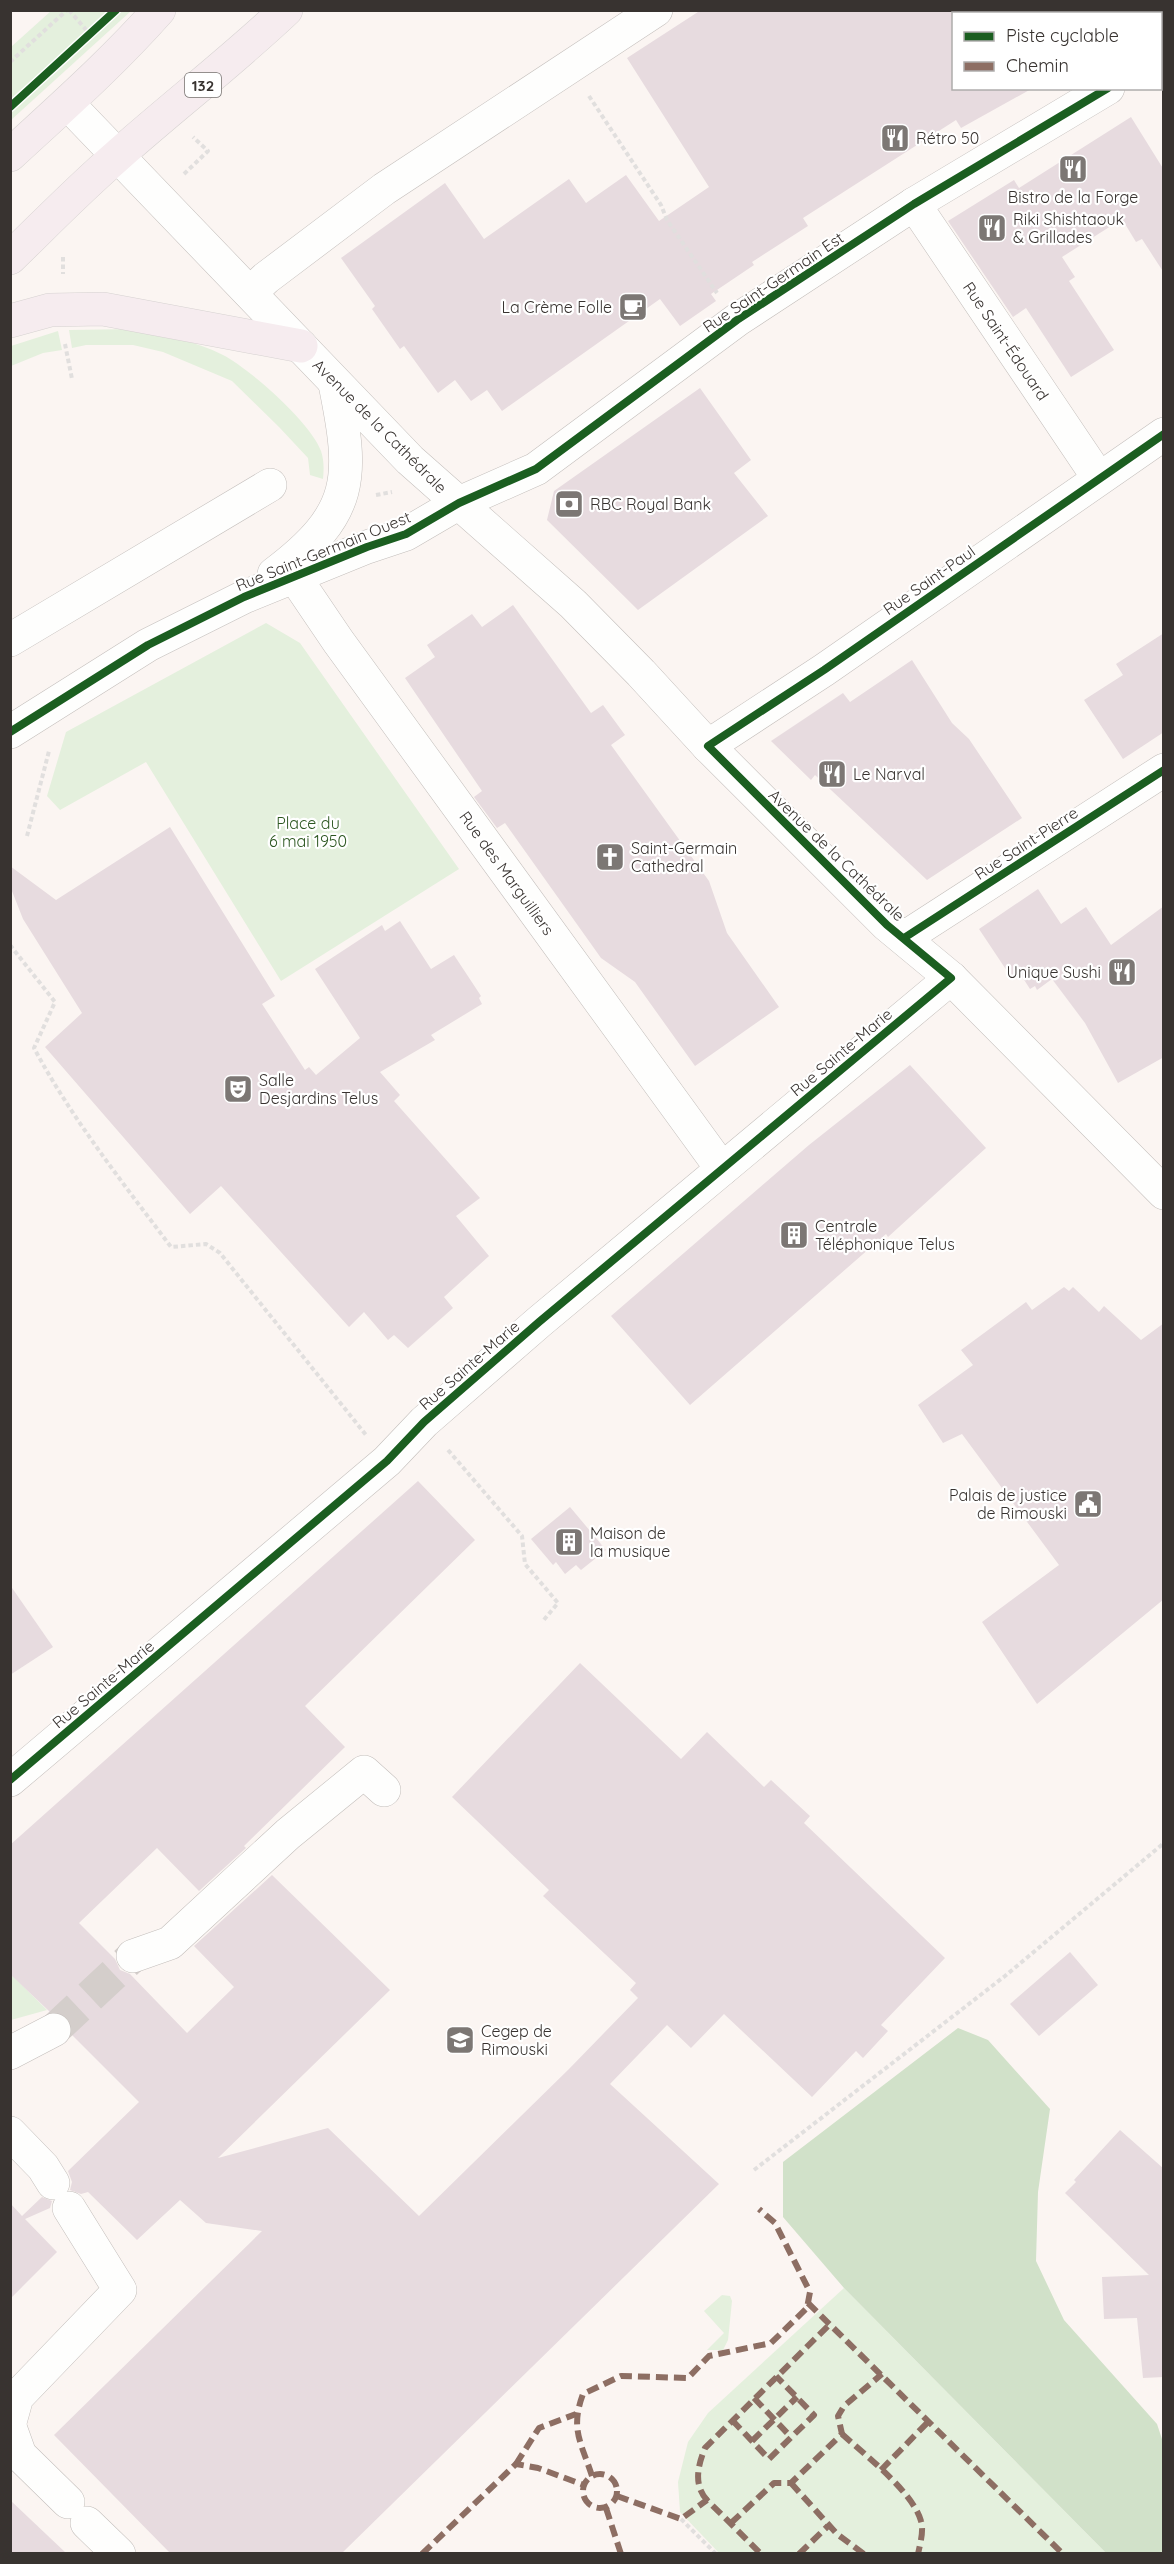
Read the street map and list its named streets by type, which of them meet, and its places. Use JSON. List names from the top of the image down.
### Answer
{
  "streets": {
    "main road": ["132"],
    "street": [
      "Rue Saint-Germain Est",
      "Rue Saint-Édouard",
      "Avenue de la Cathédrale",
      "Rue Saint-Germain Ouest",
      "Rue Saint-Paul",
      "Rue Saint-Pierre",
      "Rue des Marguilliers",
      "Rue Sainte-Marie"
    ]
  },
  "crossings": [
    ["132", "Avenue de la Cathédrale"],
    ["Rue Saint-Germain Est", "Rue Saint-Édouard"],
    ["Rue Saint-Germain Est", "Avenue de la Cathédrale"],
    ["Rue Saint-Germain Est", "Rue Saint-Germain Ouest"],
    ["Rue Saint-Édouard", "Rue Saint-Paul"],
    ["Avenue de la Cathédrale", "Rue Saint-Germain Ouest"],
    ["Avenue de la Cathédrale", "Rue Saint-Paul"],
    ["Avenue de la Cathédrale", "Rue Saint-Pierre"],
    ["Avenue de la Cathédrale", "Rue Sainte-Marie"],
    ["Rue Saint-Germain Ouest", "Rue des Marguilliers"],
    ["Rue des Marguilliers", "Rue Sainte-Marie"]
  ],
  "parks": ["Place du 6 mai 1950"],
  "places": {
    "restaurant": [
      "Rétro 50",
      "Bistro de la Forge",
      "Riki Shishtaouk & Grillades",
      "Le Narval",
      "Unique Sushi"
    ],
    "cafe": ["La Crème Folle"],
    "bank": ["RBC Royal Bank"],
    "church": ["Saint-Germain Cathedral"],
    "theatre": ["Salle Desjardins Telus"],
    "building": ["Centrale Téléphonique Telus", "Maison de la musique"],
    "public building": ["Palais de justice de Rimouski"],
    "school or university": ["Cegep de Rimouski"]
  },
  "legend": ["Piste cyclable", "Chemin"]
}
